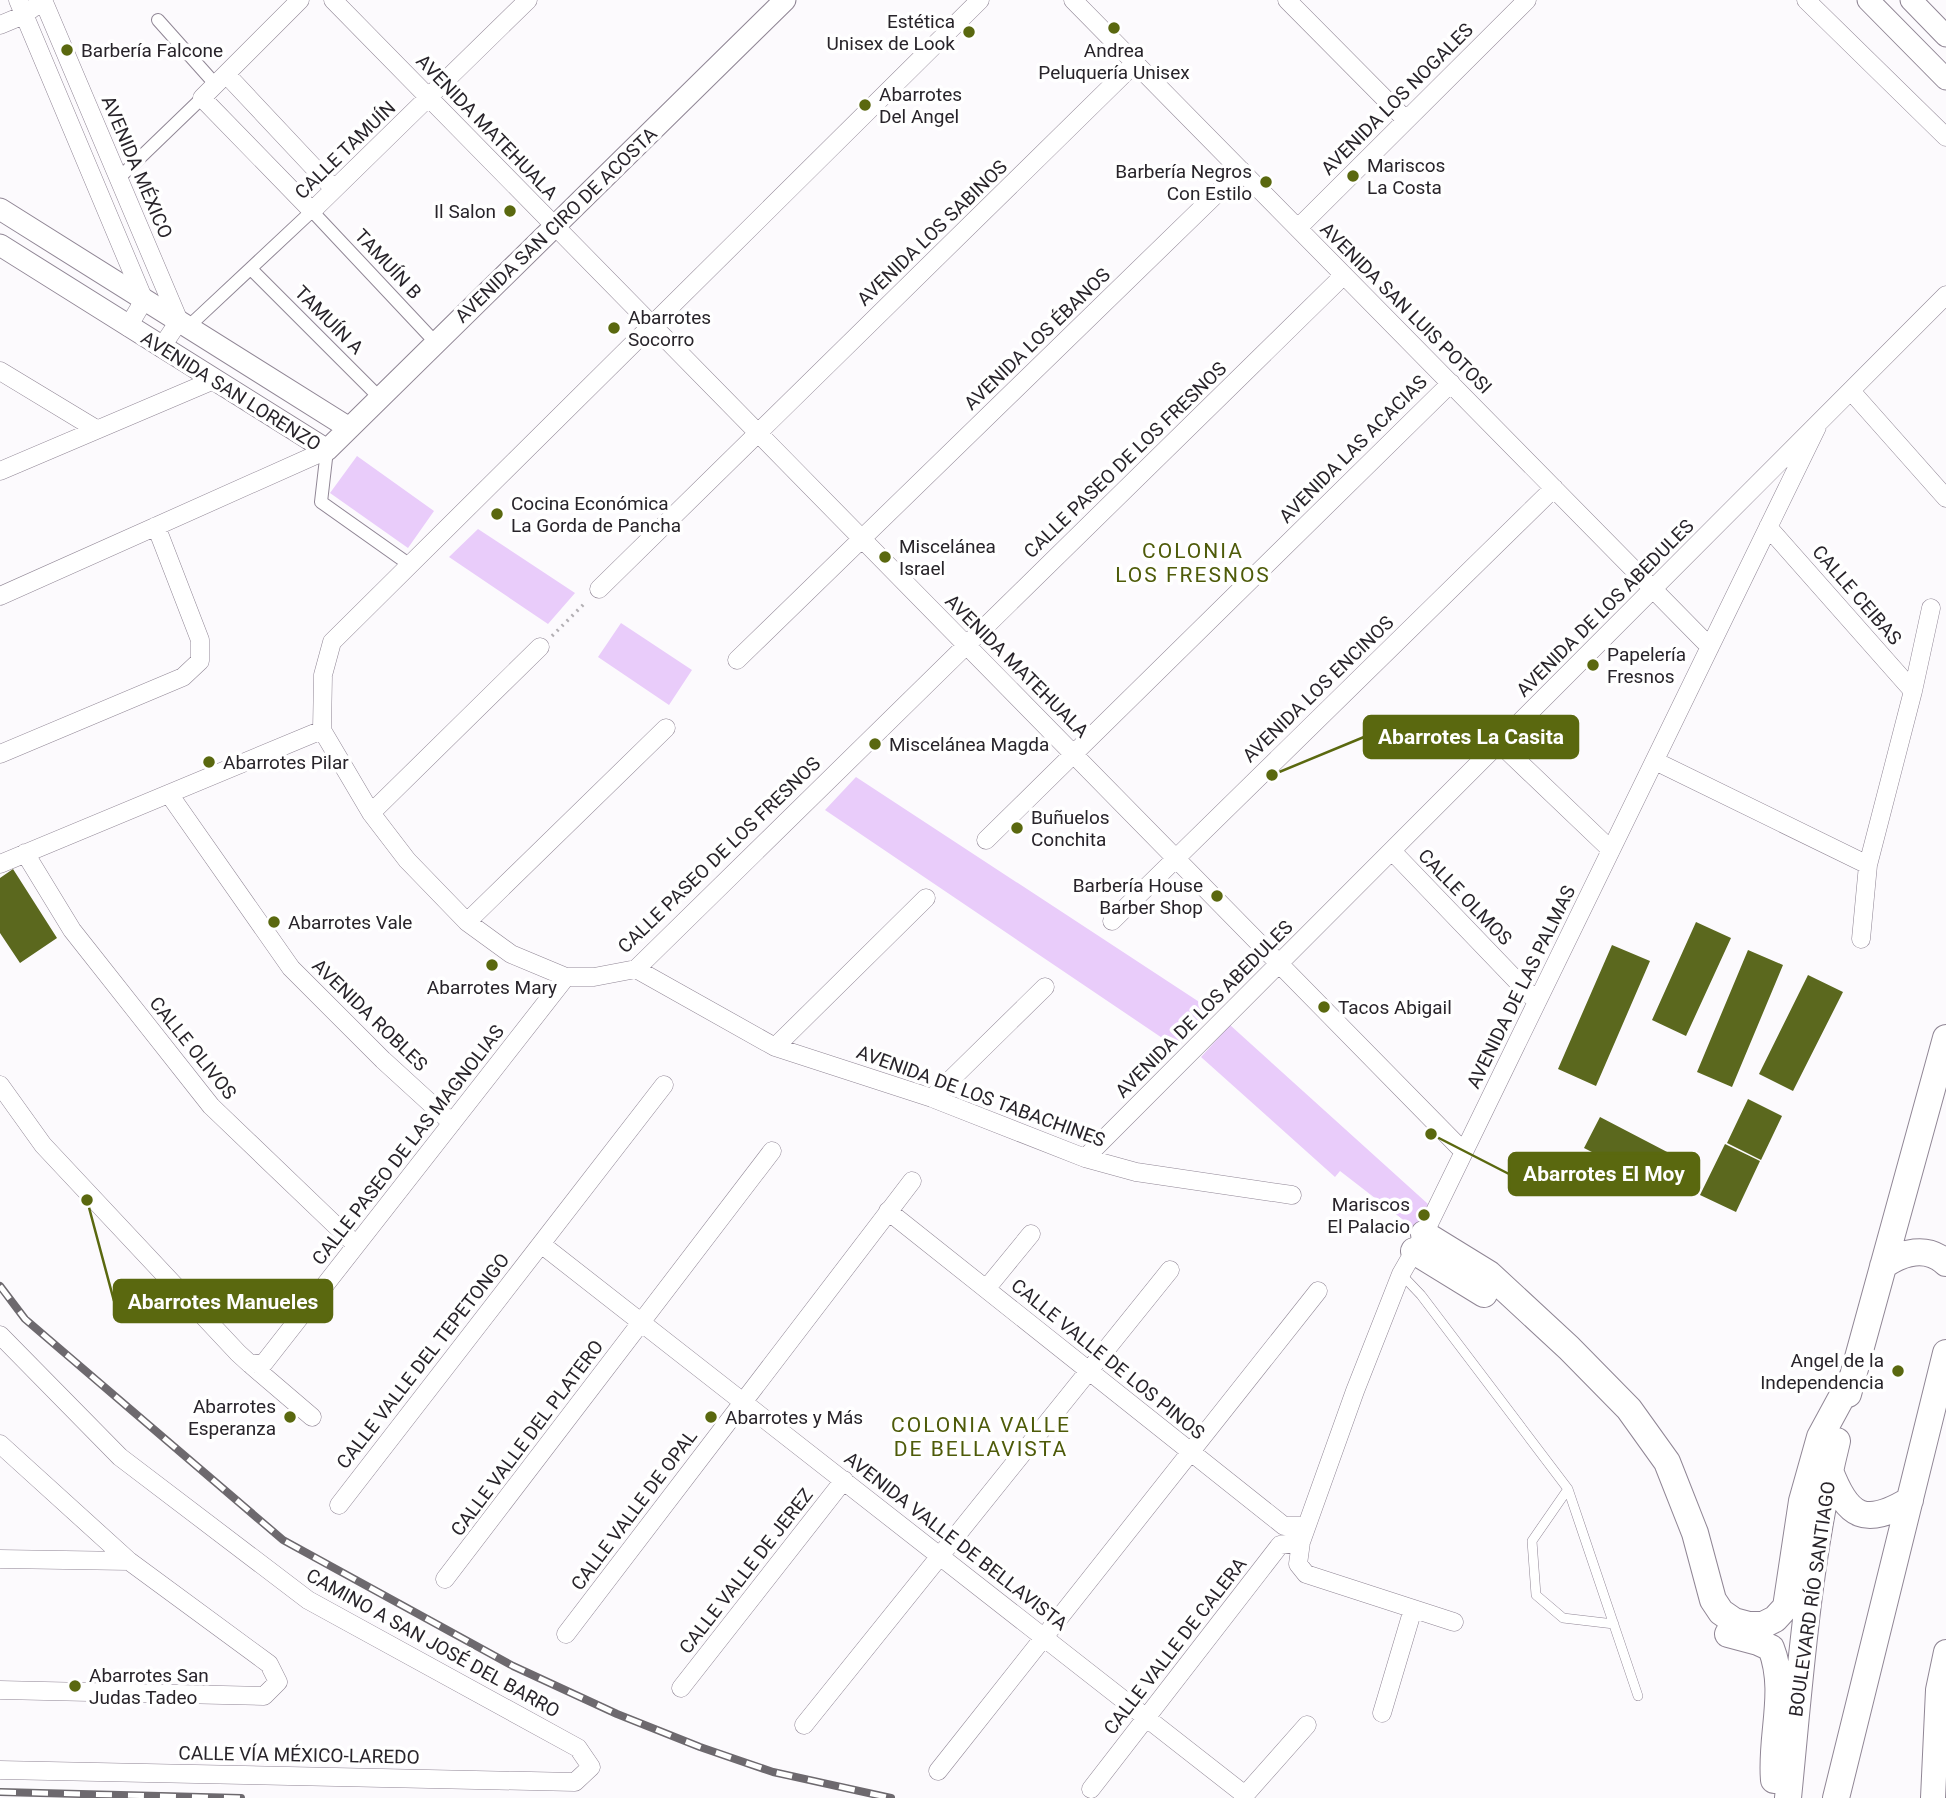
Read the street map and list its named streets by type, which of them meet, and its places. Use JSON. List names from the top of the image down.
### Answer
{
  "streets": {
    "main road": ["BOULEVARD RÍO SANTIAGO"],
    "street": [
      "AVENIDA LOS NOGALES",
      "AVENIDA MATEHUALA",
      "CALLE TAMUÍN",
      "AVENIDA MÉXICO",
      "AVENIDA SAN CIRO DE ACOSTA",
      "AVENIDA LOS SABINOS",
      "TAMUÍN B",
      "AVENIDA SAN LUIS POTOSI",
      "TAMUÍN A",
      "AVENIDA LOS ÉBANOS",
      "AVENIDA SAN LORENZO",
      "AVENIDA LAS ACACIAS",
      "CALLE PASEO DE LOS FRESNOS",
      "CALLE CEIBAS",
      "AVENIDA DE LOS ABEDULES",
      "AVENIDA LOS ENCINOS",
      "CALLE OLMOS",
      "AVENIDA DE LAS PALMAS",
      "AVENIDA ROBLES",
      "CALLE OLIVOS",
      "AVENIDA DE LOS TABACHINES",
      "CALLE PASEO DE LAS MAGNOLIAS",
      "CALLE VALLE DE LOS PINOS",
      "CALLE VALLE DEL TEPETONGO",
      "CALLE VALLE DEL PLATERO",
      "CALLE VALLE DE OPAL",
      "AVENIDA VALLE DE BELLAVISTA",
      "CALLE VALLE DE JEREZ",
      "CAMINO A SAN JOSÉ DEL BARRO",
      "CALLE VALLE DE CALERA",
      "CALLE VÍA MÉXICO-LAREDO"
    ]
  },
  "crossings": [
    ["AVENIDA LOS NOGALES", "AVENIDA SAN LUIS POTOSI"],
    ["AVENIDA MATEHUALA", "CALLE TAMUÍN"],
    ["AVENIDA MATEHUALA", "AVENIDA SAN CIRO DE ACOSTA"],
    ["AVENIDA MATEHUALA", "AVENIDA LOS SABINOS"],
    ["AVENIDA MATEHUALA", "AVENIDA LOS ÉBANOS"],
    ["AVENIDA MATEHUALA", "AVENIDA LAS ACACIAS"],
    ["AVENIDA MATEHUALA", "CALLE PASEO DE LOS FRESNOS"],
    ["AVENIDA MATEHUALA", "AVENIDA DE LOS ABEDULES"],
    ["AVENIDA MATEHUALA", "AVENIDA LOS ENCINOS"],
    ["AVENIDA MATEHUALA", "AVENIDA DE LAS PALMAS"],
    ["CALLE TAMUÍN", "AVENIDA MÉXICO"],
    ["CALLE TAMUÍN", "TAMUÍN B"],
    ["CALLE TAMUÍN", "TAMUÍN A"],
    ["CALLE TAMUÍN", "AVENIDA SAN LORENZO"],
    ["AVENIDA MÉXICO", "AVENIDA SAN LORENZO"],
    ["AVENIDA SAN CIRO DE ACOSTA", "TAMUÍN B"],
    ["AVENIDA SAN CIRO DE ACOSTA", "TAMUÍN A"],
    ["AVENIDA SAN CIRO DE ACOSTA", "AVENIDA SAN LORENZO"],
    ["AVENIDA LOS SABINOS", "AVENIDA SAN LUIS POTOSI"],
    ["AVENIDA SAN LUIS POTOSI", "AVENIDA LOS ÉBANOS"],
    ["AVENIDA SAN LUIS POTOSI", "AVENIDA LAS ACACIAS"],
    ["AVENIDA SAN LUIS POTOSI", "CALLE PASEO DE LOS FRESNOS"],
    ["AVENIDA SAN LUIS POTOSI", "AVENIDA DE LOS ABEDULES"],
    ["AVENIDA SAN LUIS POTOSI", "AVENIDA LOS ENCINOS"],
    ["AVENIDA SAN LUIS POTOSI", "AVENIDA DE LAS PALMAS"],
    ["CALLE PASEO DE LOS FRESNOS", "AVENIDA DE LOS TABACHINES"],
    ["CALLE PASEO DE LOS FRESNOS", "CALLE PASEO DE LAS MAGNOLIAS"],
    ["CALLE CEIBAS", "AVENIDA DE LAS PALMAS"],
    ["AVENIDA DE LOS ABEDULES", "CALLE OLMOS"],
    ["AVENIDA DE LOS ABEDULES", "AVENIDA DE LAS PALMAS"],
    ["AVENIDA DE LOS ABEDULES", "AVENIDA DE LOS TABACHINES"],
    ["CALLE OLMOS", "AVENIDA DE LAS PALMAS"],
    ["AVENIDA ROBLES", "CALLE PASEO DE LAS MAGNOLIAS"],
    ["CALLE OLIVOS", "CALLE PASEO DE LAS MAGNOLIAS"],
    ["CALLE VALLE DE LOS PINOS", "CALLE VALLE DE OPAL"],
    ["CALLE VALLE DEL TEPETONGO", "AVENIDA VALLE DE BELLAVISTA"],
    ["CALLE VALLE DEL PLATERO", "AVENIDA VALLE DE BELLAVISTA"],
    ["CALLE VALLE DE OPAL", "AVENIDA VALLE DE BELLAVISTA"],
    ["AVENIDA VALLE DE BELLAVISTA", "CALLE VALLE DE JEREZ"],
    ["AVENIDA VALLE DE BELLAVISTA", "CALLE VALLE DE CALERA"],
    ["CAMINO A SAN JOSÉ DEL BARRO", "CALLE VÍA MÉXICO-LAREDO"]
  ],
  "districts": ["COLONIA LOS FRESNOS", "COLONIA VALLE DE BELLAVISTA"],
  "places": [
    "Andrea Peluquería Unisex",
    "Estética Unisex de Look",
    "Barbería Falcone",
    "Abarrotes Del Angel",
    "Mariscos La Costa",
    "Barbería Negros Con Estilo",
    "Il Salon",
    "Abarrotes Socorro",
    "Cocina Económica La Gorda de Pancha",
    "Miscelánea Israel",
    "Papelería Fresnos",
    "Miscelánea Magda",
    "Abarrotes Pilar",
    "Abarrotes La Casita",
    "Buñuelos Conchita",
    "Barbería House Barber Shop",
    "Abarrotes Vale",
    "Abarrotes Mary",
    "Tacos Abigail",
    "Abarrotes El Moy",
    "Abarrotes Manueles",
    "Mariscos El Palacio",
    "Angel de la Independencia",
    "Abarrotes Esperanza",
    "Abarrotes y Más",
    "Abarrotes San Judas Tadeo"
  ]
}
